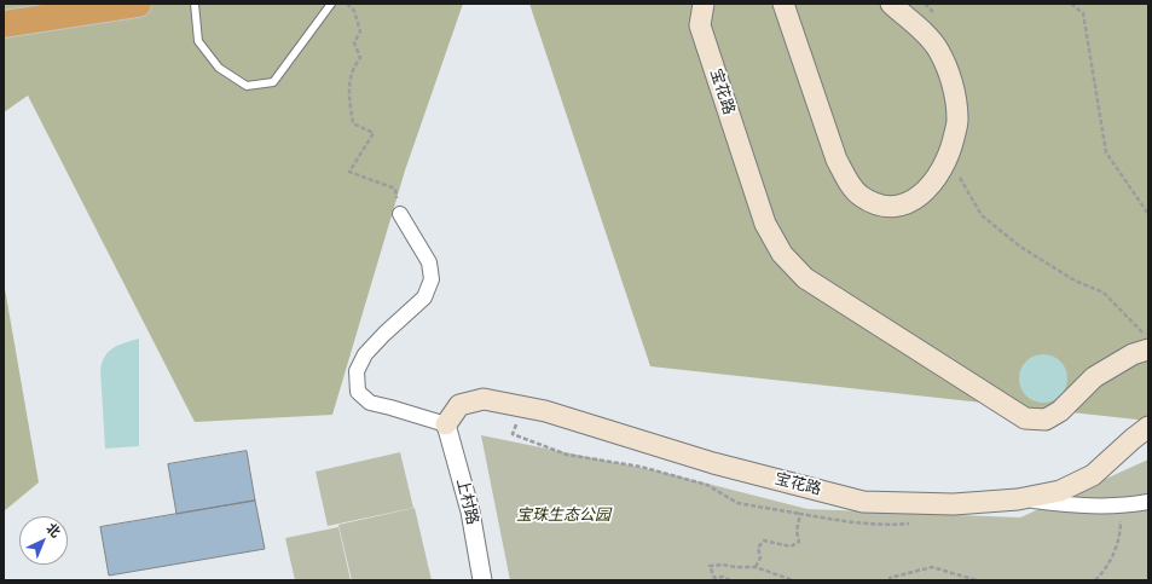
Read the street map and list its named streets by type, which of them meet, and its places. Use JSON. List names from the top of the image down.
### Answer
{
  "streets": {
    "main road": ["宝花路"],
    "street": ["上村路"]
  },
  "crossings": [
    ["宝花路", "上村路"]
  ],
  "parks": ["宝珠生态公园"],
  "north": "top right"
}
